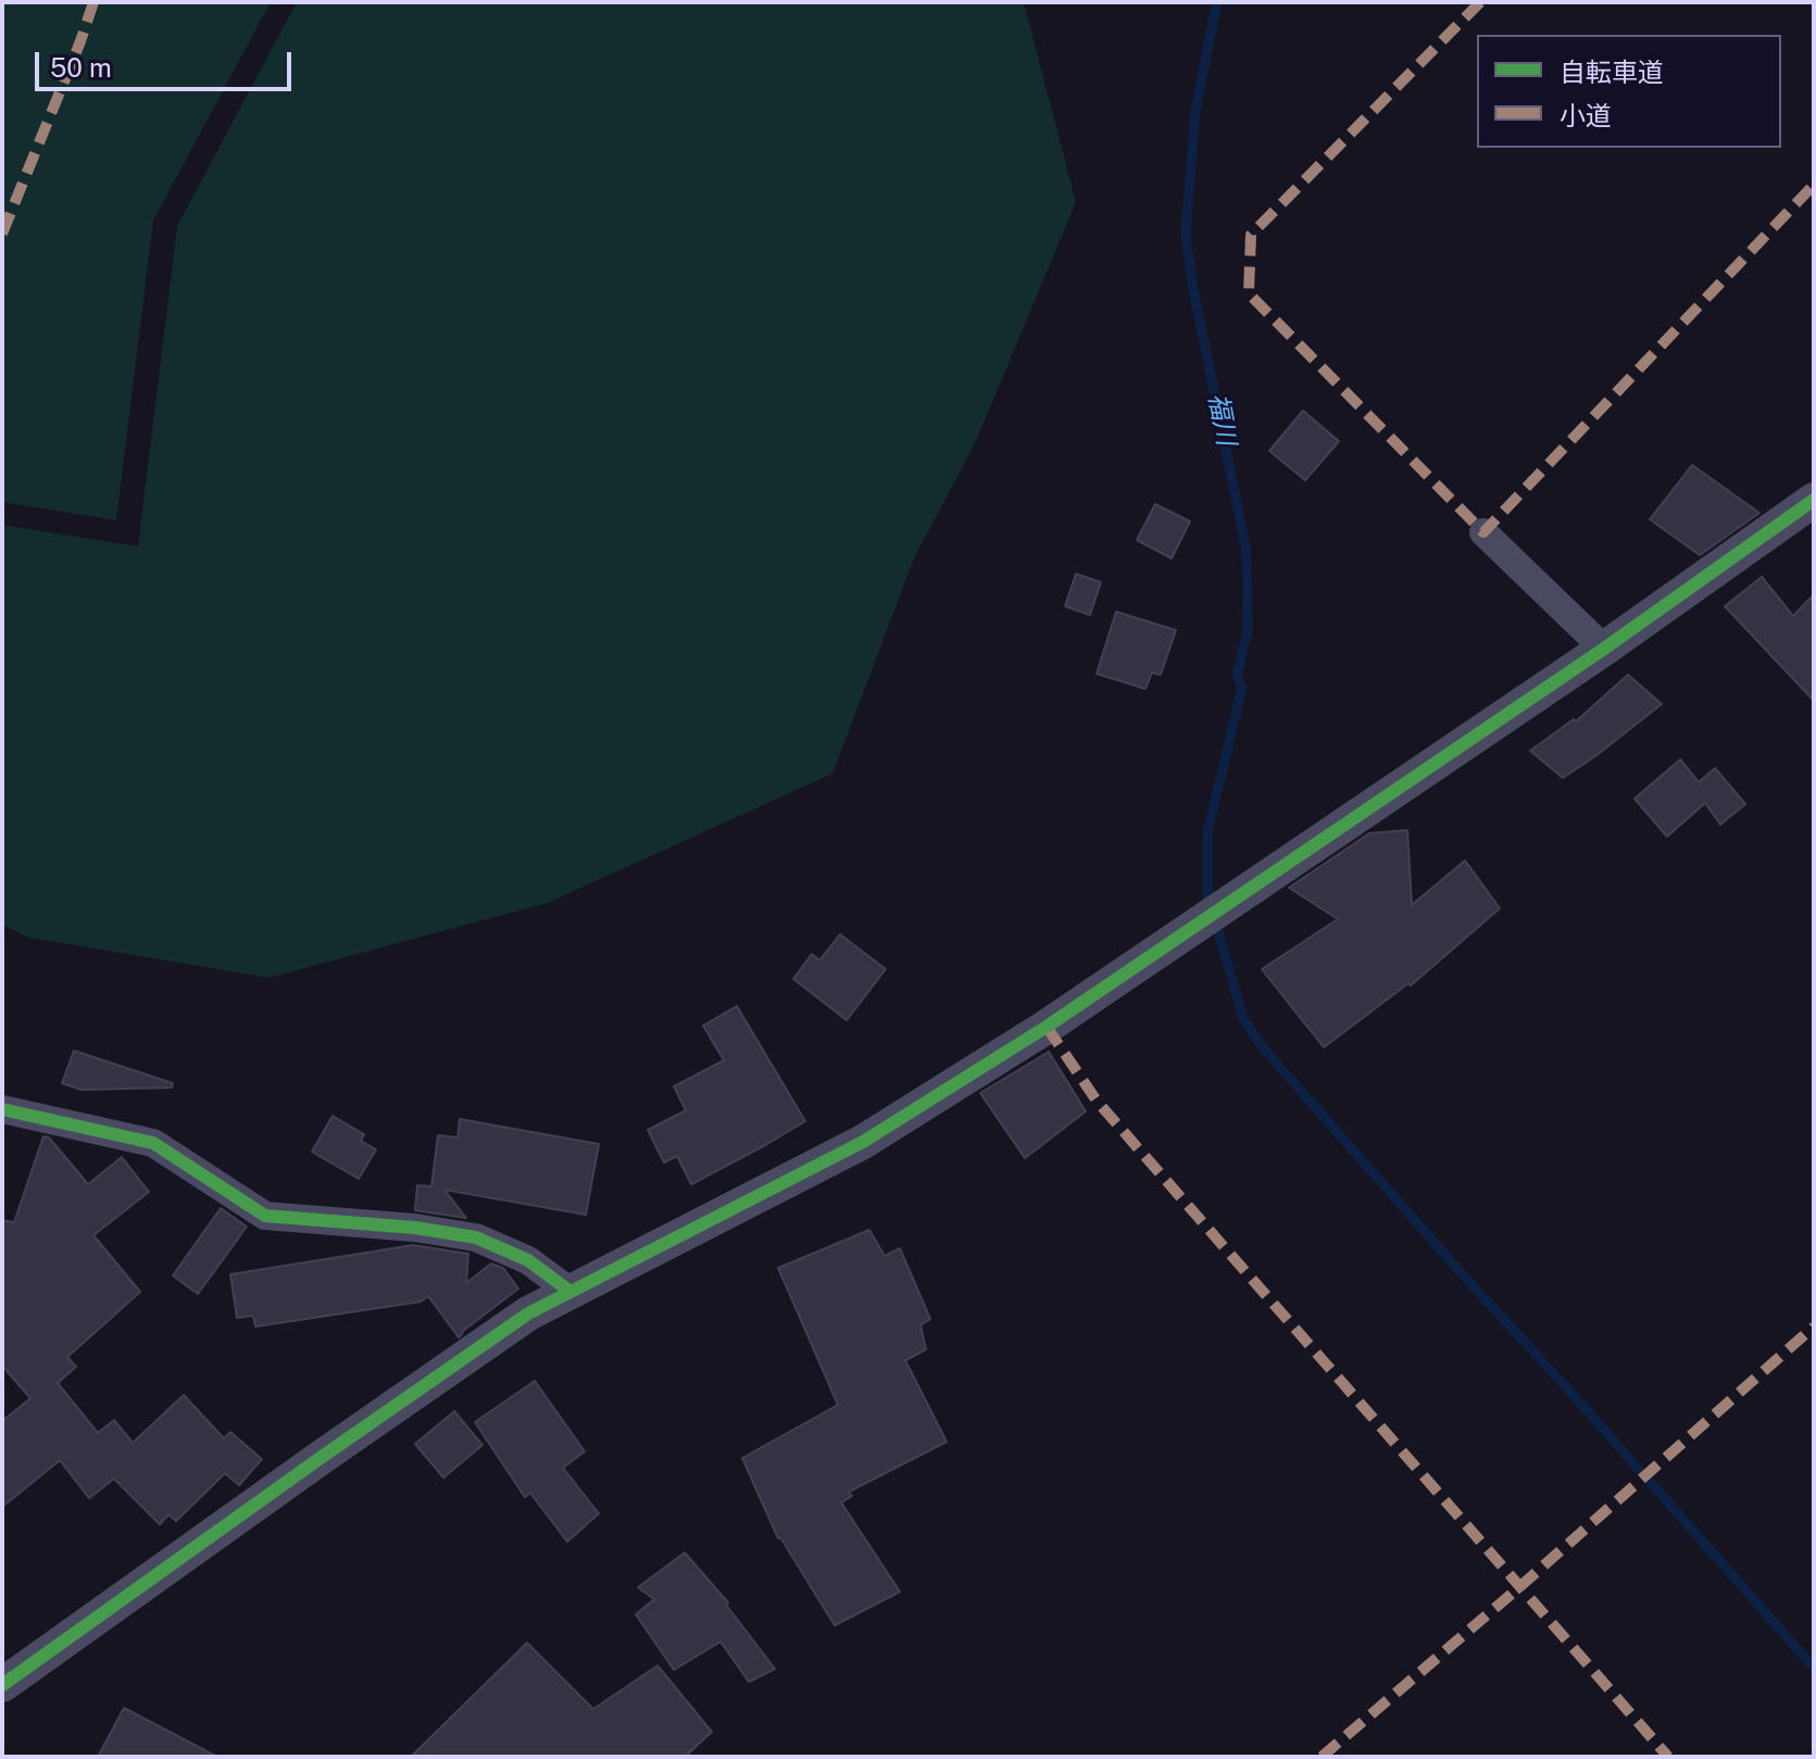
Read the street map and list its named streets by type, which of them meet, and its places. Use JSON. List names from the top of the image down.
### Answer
{
  "water": ["福川"],
  "legend": ["自転車道", "小道"],
  "scale_bar": "50 m"
}
